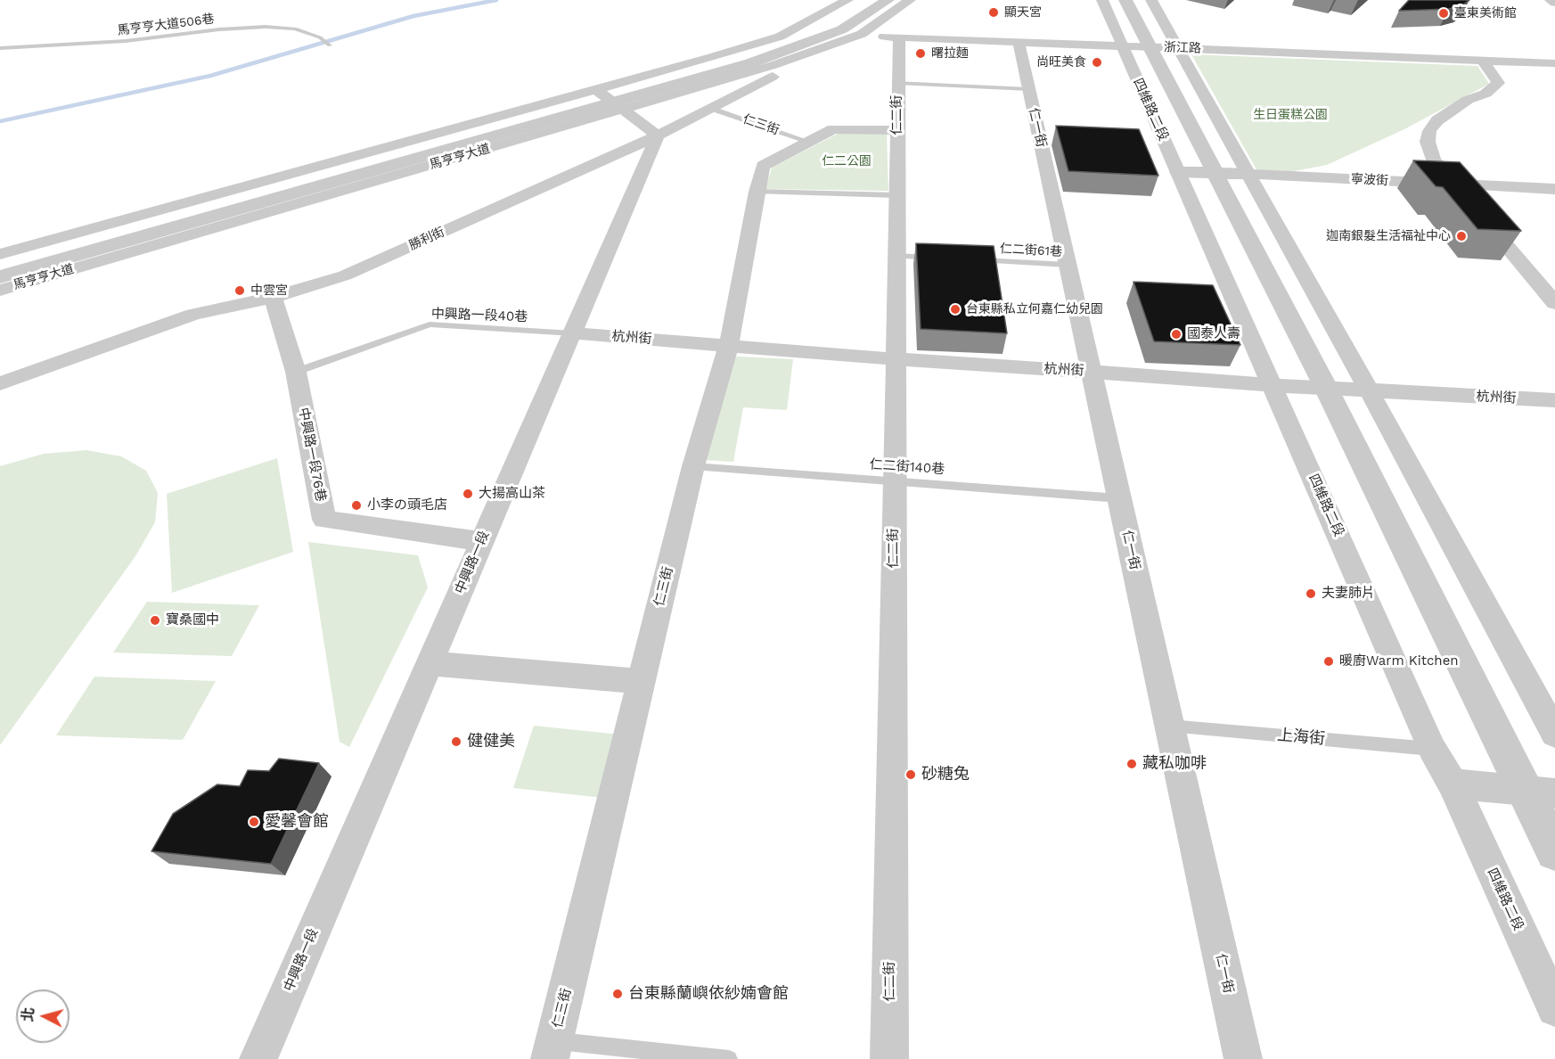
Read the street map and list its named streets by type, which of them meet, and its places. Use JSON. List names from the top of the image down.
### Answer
{
  "streets": {
    "street": [
      "浙江路",
      "四維路二段",
      "仁二街",
      "仁三街",
      "仁一街",
      "馬亨亨大道",
      "寧波街",
      "勝利街",
      "杭州街",
      "中興路一段76巷",
      "中興路一段"
    ],
    "lane": [
      "馬亨亨大道506巷",
      "仁二街61巷",
      "中興路一段40巷",
      "仁二街140巷",
      "上海街"
    ]
  },
  "crossings": [
    ["浙江路", "四維路二段"],
    ["浙江路", "仁二街"],
    ["浙江路", "仁一街"],
    ["浙江路", "馬亨亨大道"],
    ["四維路二段", "杭州街"],
    ["四維路二段", "上海街"],
    ["仁二街", "仁三街"],
    ["仁二街", "杭州街"],
    ["仁二街", "仁二街140巷"],
    ["仁三街", "勝利街"],
    ["仁三街", "杭州街"],
    ["仁三街", "仁二街140巷"],
    ["仁一街", "仁二街61巷"],
    ["仁一街", "杭州街"],
    ["仁一街", "仁二街140巷"],
    ["仁一街", "上海街"],
    ["馬亨亨大道", "勝利街"],
    ["勝利街", "中興路一段76巷"],
    ["勝利街", "中興路一段"],
    ["中興路一段40巷", "杭州街"],
    ["中興路一段40巷", "中興路一段76巷"],
    ["中興路一段40巷", "中興路一段"],
    ["杭州街", "中興路一段"],
    ["中興路一段76巷", "中興路一段"]
  ],
  "parks": ["生日蛋糕公園", "仁二公園"],
  "places": [
    "顯天宮",
    "臺東美術館",
    "曙拉麵",
    "尚旺美食",
    "迦南銀髮生活福祉中心",
    "中雲宮",
    "台東縣私立何嘉仁幼兒園",
    "國泰人壽",
    "大揚高山茶",
    "小李の頭毛店",
    "夫妻肺片",
    "寶桑國中",
    "暖廚Warm Kitchen",
    "健健美",
    "藏私咖啡",
    "砂糖兔",
    "愛馨會館",
    "台東縣蘭嶼依紗婻會館"
  ],
  "north": "left"
}
